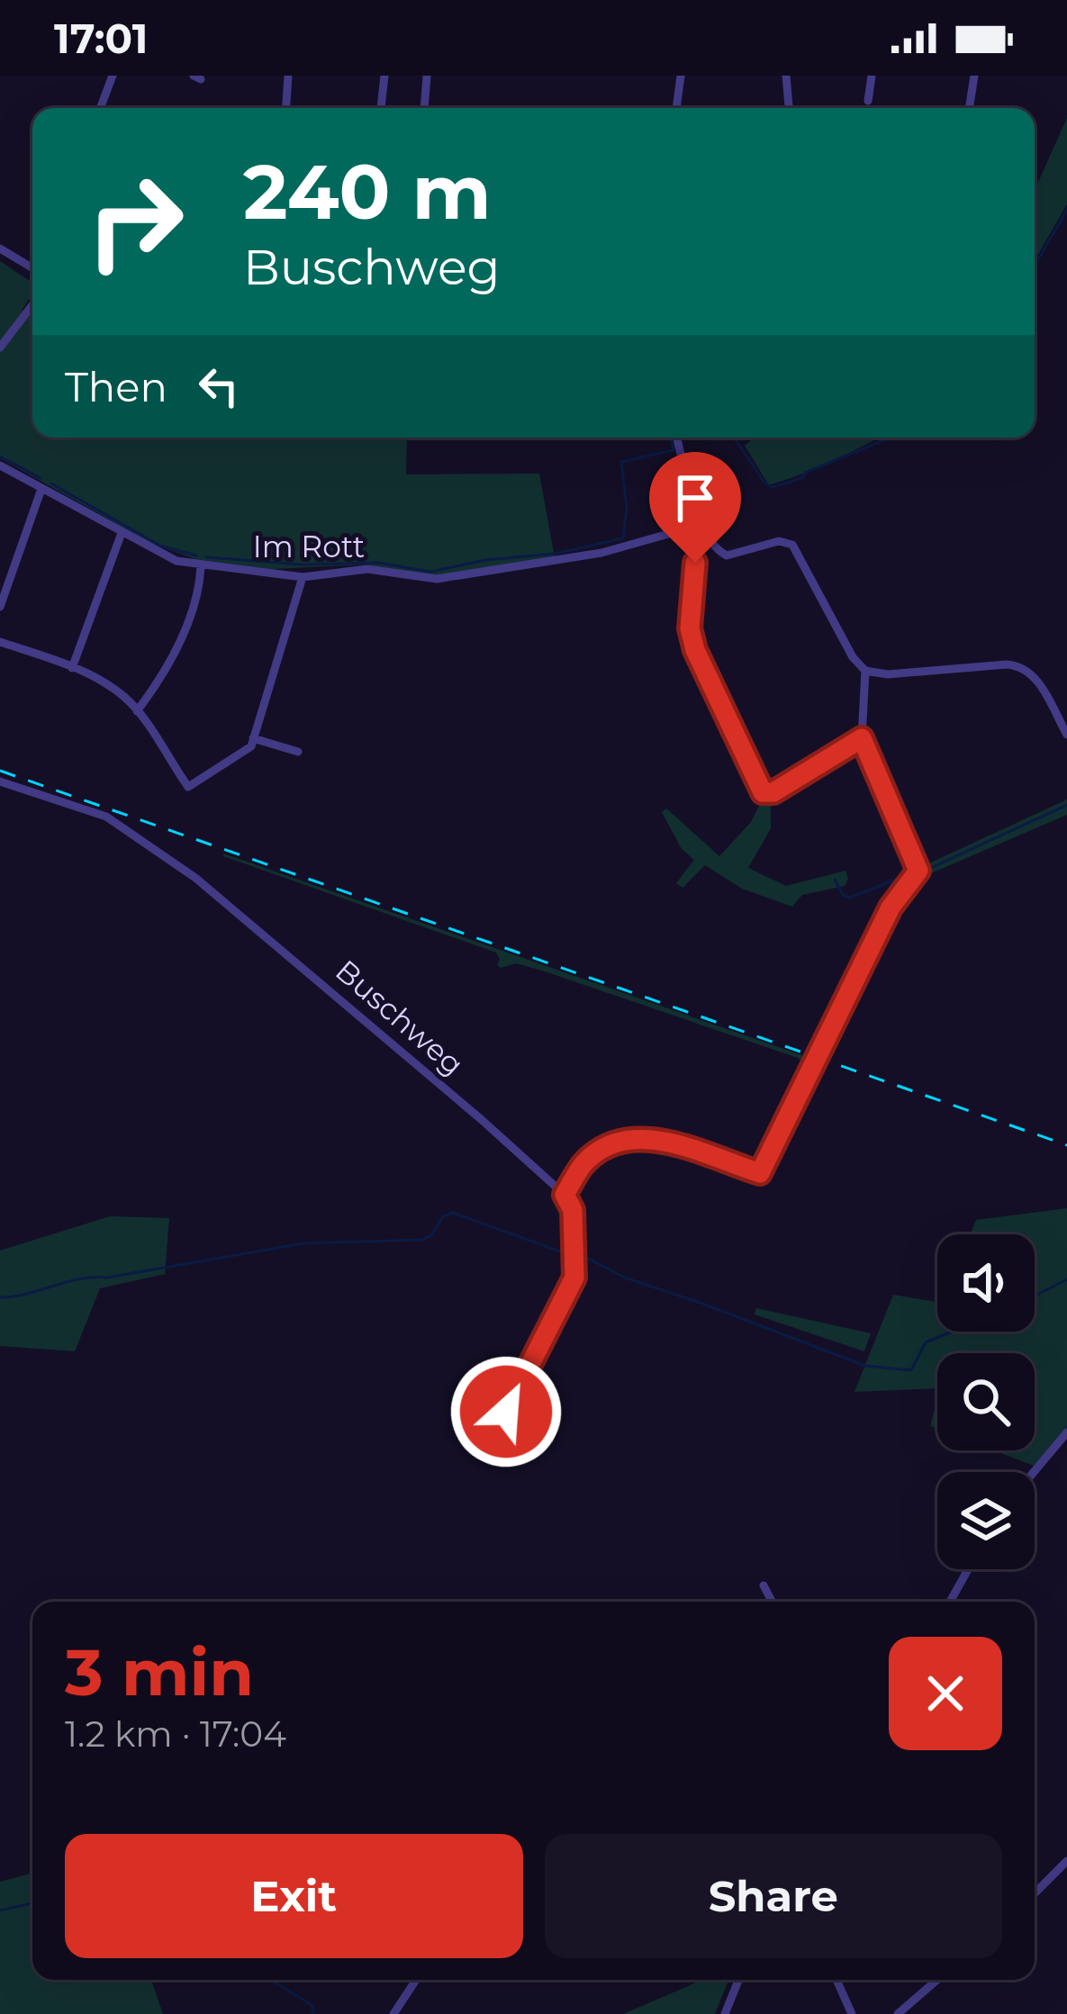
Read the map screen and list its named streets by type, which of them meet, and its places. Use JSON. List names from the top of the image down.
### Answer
{
  "streets": {
    "street": ["Im Rott", "Buschweg"]
  },
  "page": {
    "status": "17:01",
    "turn": ["240 m", "Buschweg"],
    "then": "Then",
    "heading": ["3 min", "1.2 km · 17:04"],
    "buttons": ["Exit", "Share"]
  }
}
